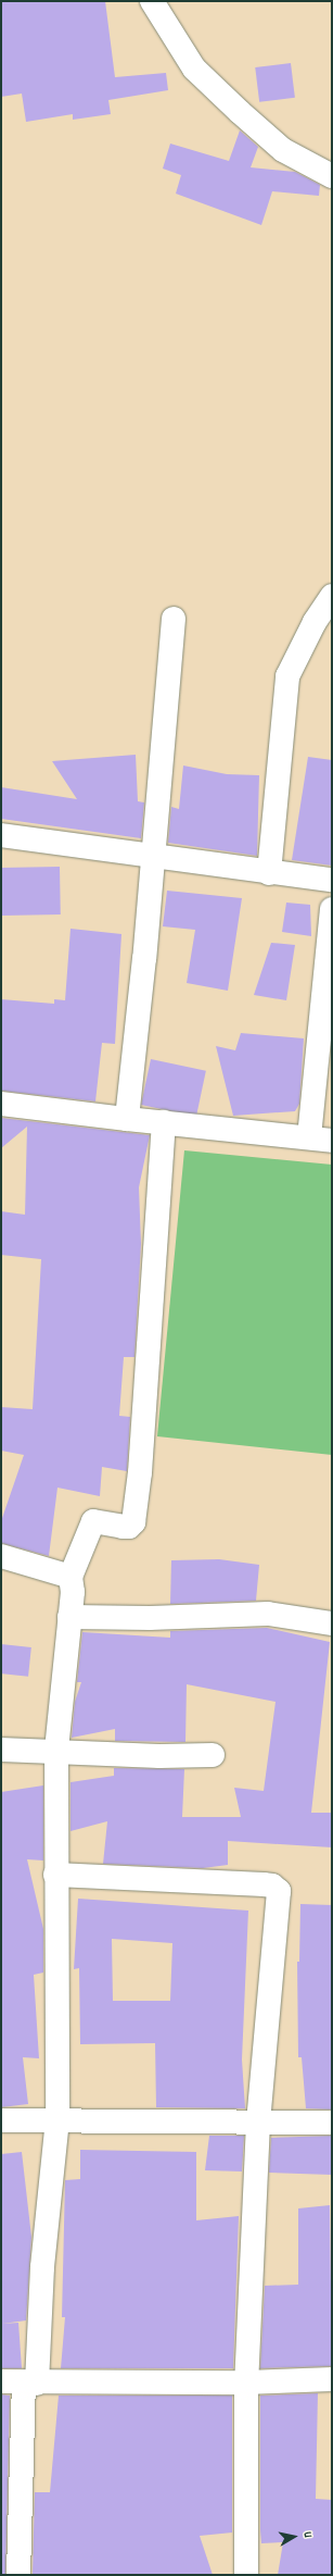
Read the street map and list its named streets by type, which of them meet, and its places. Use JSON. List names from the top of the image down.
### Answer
{
  "north": "right"
}
